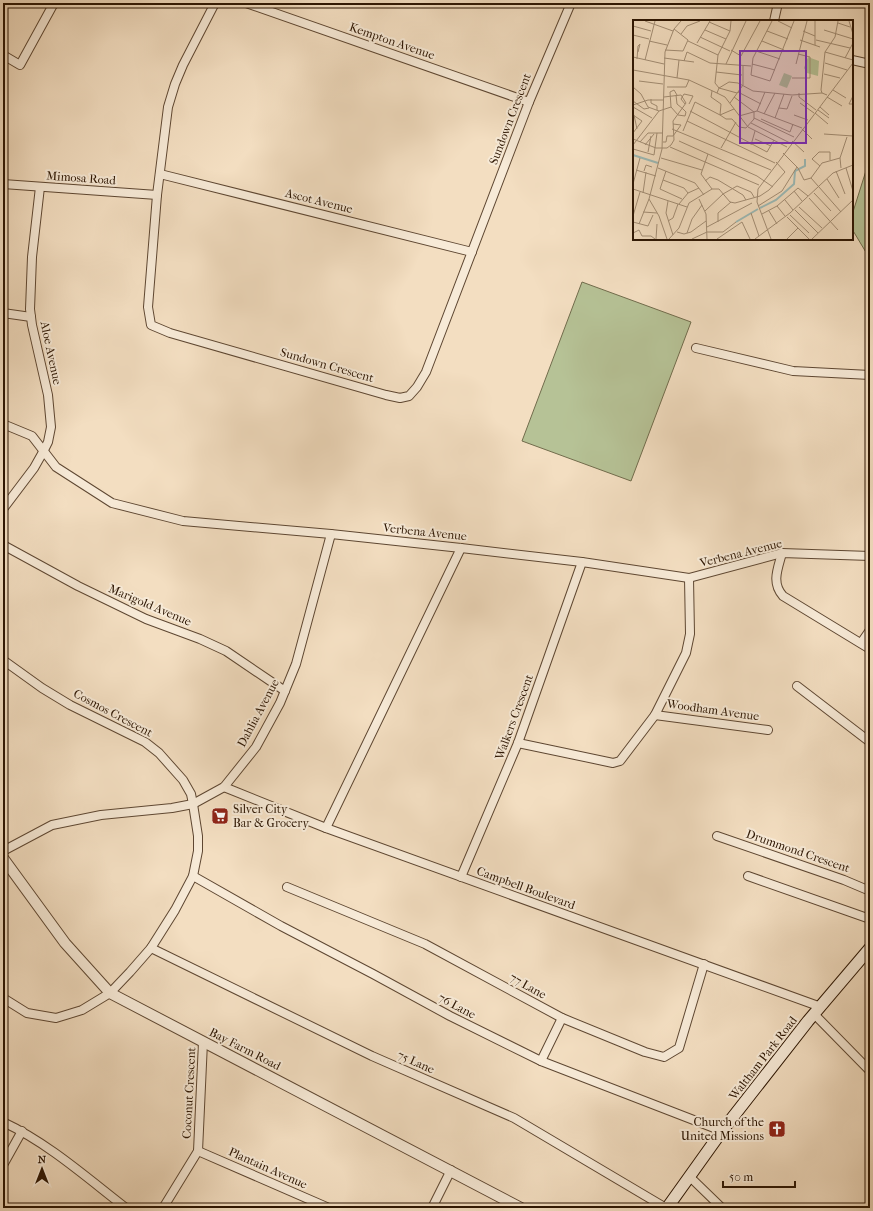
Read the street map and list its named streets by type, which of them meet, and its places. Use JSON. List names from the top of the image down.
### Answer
{
  "streets": {
    "main road": ["Waltham Park Road"],
    "street": [
      "Kempton Avenue",
      "Sundown Crescent",
      "Mimosa Road",
      "Ascot Avenue",
      "Aloe Avenue",
      "Verbena Avenue",
      "Marigold Avenue",
      "Woodham Avenue",
      "Cosmos Crescent",
      "Dahlia Avenue",
      "Walkers Crescent",
      "Drummond Crescent",
      "Campbell Boulevard",
      "77 Lane",
      "76 Lane",
      "Bay Farm Road",
      "75 Lane",
      "Coconut Crescent",
      "Plantain Avenue"
    ]
  },
  "crossings": [
    ["Kempton Avenue", "Sundown Crescent"],
    ["Sundown Crescent", "Mimosa Road"],
    ["Sundown Crescent", "Ascot Avenue"],
    ["Mimosa Road", "Aloe Avenue"],
    ["Aloe Avenue", "Verbena Avenue"],
    ["Verbena Avenue", "Dahlia Avenue"],
    ["Verbena Avenue", "Walkers Crescent"],
    ["Marigold Avenue", "Dahlia Avenue"],
    ["Cosmos Crescent", "Dahlia Avenue"],
    ["Cosmos Crescent", "76 Lane"],
    ["Cosmos Crescent", "Bay Farm Road"],
    ["Cosmos Crescent", "75 Lane"],
    ["Dahlia Avenue", "Campbell Boulevard"],
    ["Walkers Crescent", "Campbell Boulevard"],
    ["Campbell Boulevard", "77 Lane"],
    ["Campbell Boulevard", "Waltham Park Road"],
    ["76 Lane", "Waltham Park Road"],
    ["Bay Farm Road", "Coconut Crescent"],
    ["Waltham Park Road", "75 Lane"],
    ["Coconut Crescent", "Plantain Avenue"]
  ],
  "places": {
    "supermarket": ["Silver City Bar & Grocery"],
    "church": ["Church of the United Missions"]
  },
  "scale_bar": "50 m",
  "north": "top"
}
